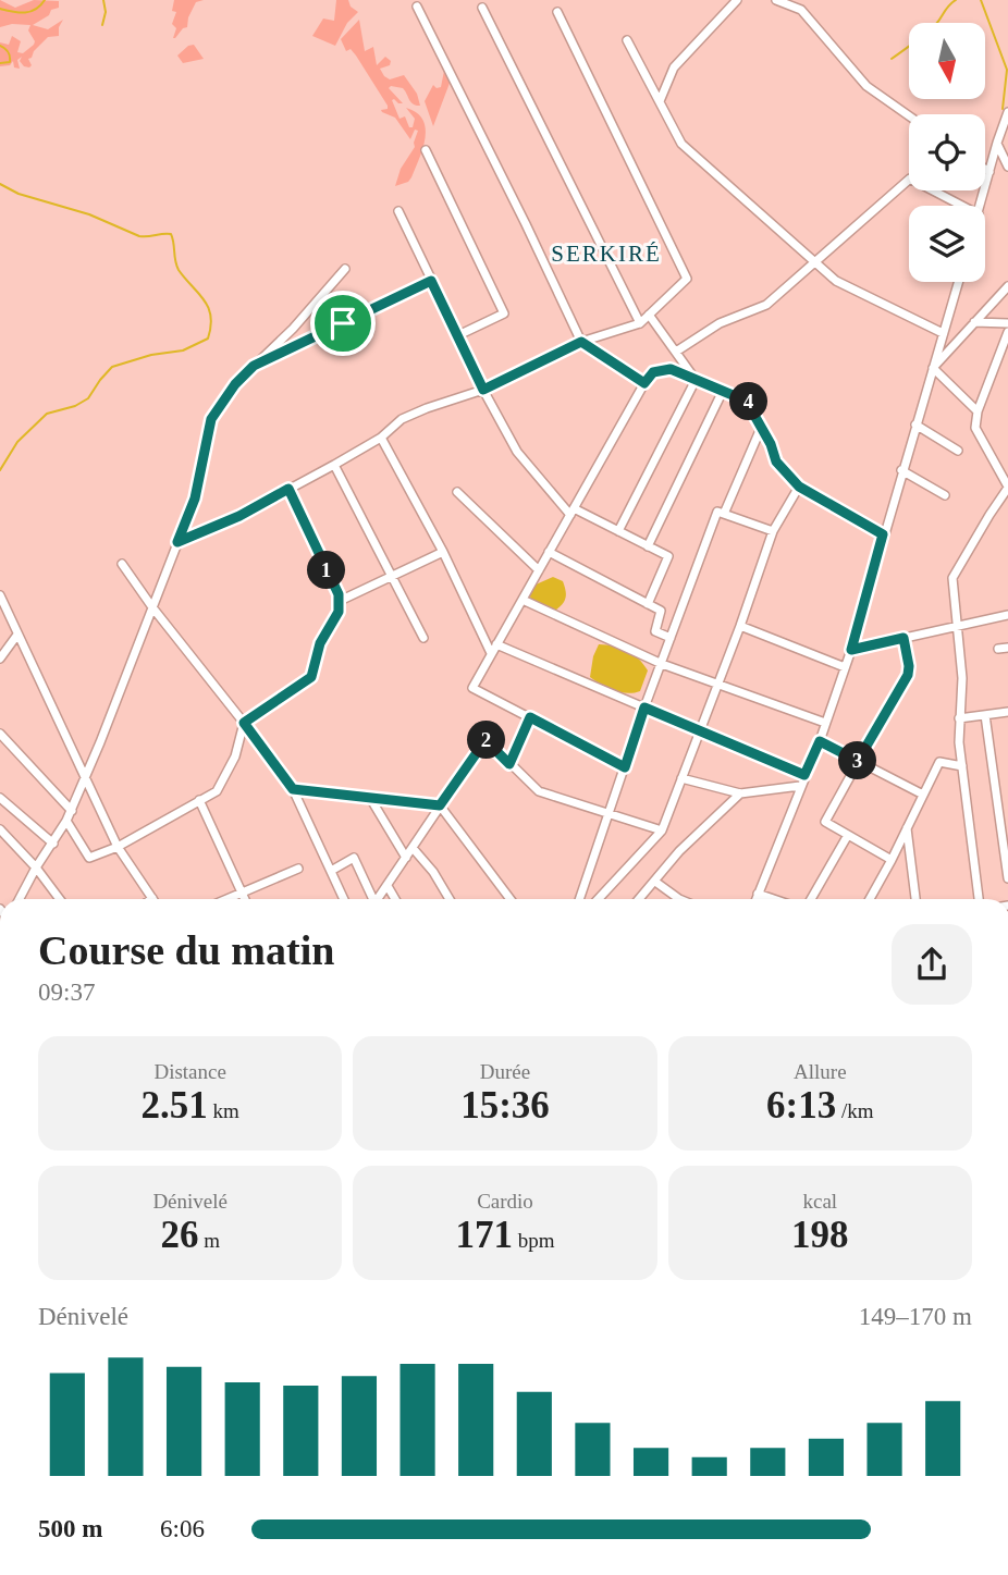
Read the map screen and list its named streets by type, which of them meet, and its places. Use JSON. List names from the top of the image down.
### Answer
{
  "districts": ["SERKIRÉ"],
  "north": "bottom",
  "page": {
    "pins": [
      "4",
      "1",
      "2",
      "3"
    ],
    "heading": ["Course du matin", "09:37"],
    "stats": [
      ["Distance", "2.51 km"],
      ["Durée", "15:36"],
      ["Allure", "6:13 /km"],
      ["Dénivelé", "26 m"],
      ["Cardio", "171 bpm"],
      ["kcal", "198"]
    ],
    "chart": ["Dénivelé", "149–170 m"],
    "list": [
      {
        "name": "500 m",
        "note": "6:06"
      }
    ]
  }
}
